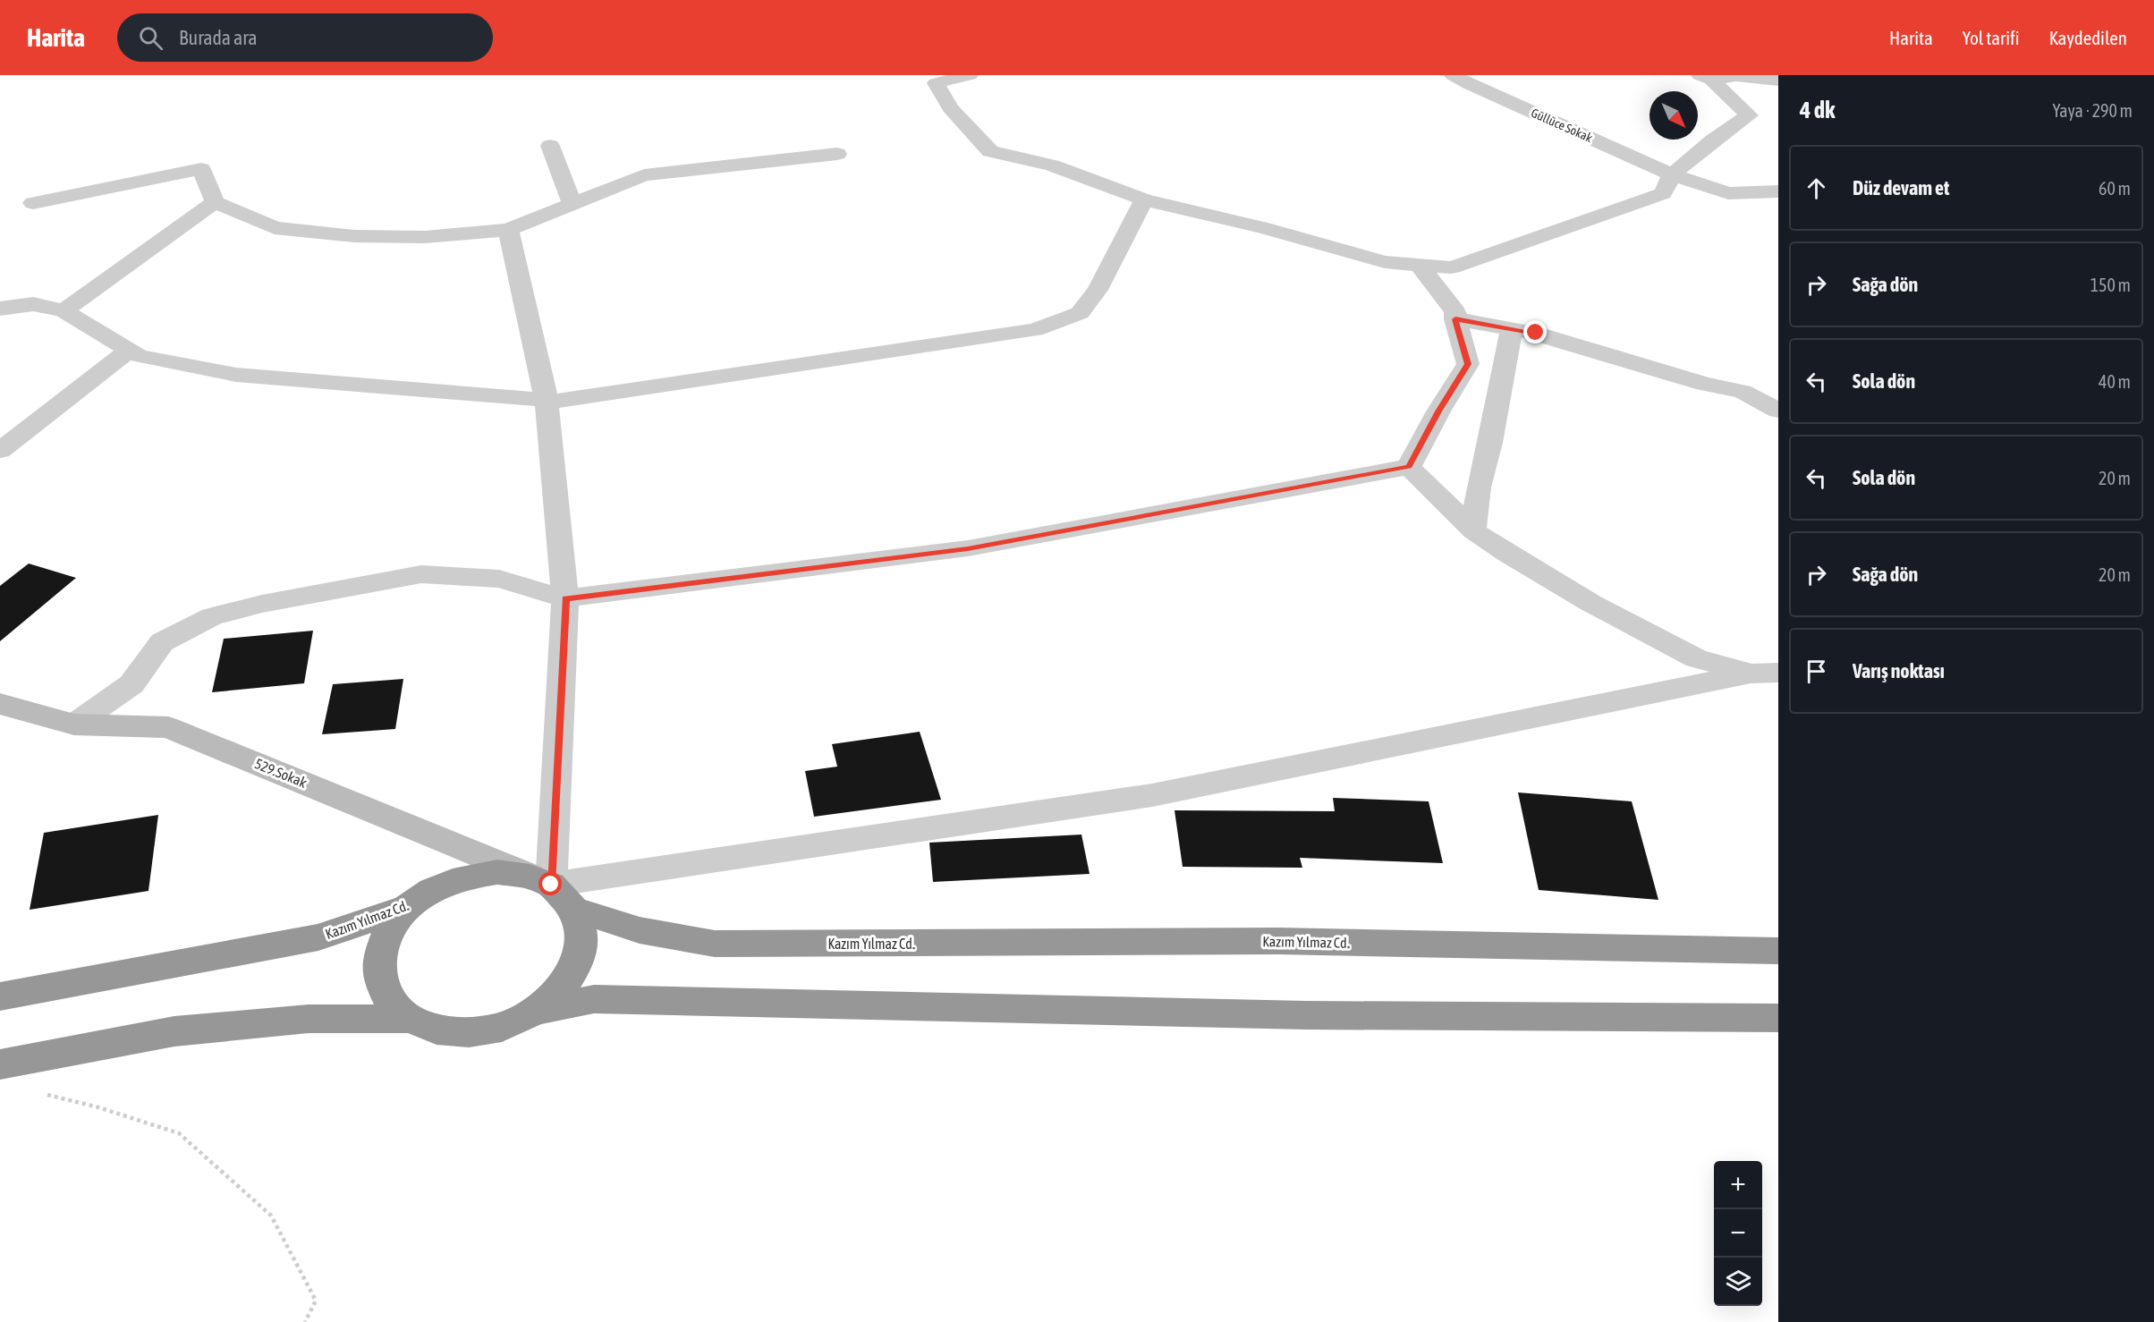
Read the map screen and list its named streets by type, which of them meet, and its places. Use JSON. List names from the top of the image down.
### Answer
{
  "streets": {
    "highway": ["Kazım Yılmaz Cd."],
    "street": ["Güllüce Sokak", "529.Sokak"]
  },
  "crossings": [
    ["529.Sokak", "Kazım Yılmaz Cd."]
  ],
  "north": "bottom right",
  "page": {
    "header": "Harita",
    "search": "Burada ara",
    "nav": ["Harita", "Yol tarifi", "Kaydedilen"],
    "heading": ["4 dk", "Yaya · 290 m"],
    "list": [
      ["Düz devam et", "60 m"],
      ["Sağa dön", "150 m"],
      ["Sola dön", "40 m"],
      ["Sola dön", "20 m"],
      ["Sağa dön", "20 m"],
      "Varış noktası"
    ],
    "map_buttons": ["+", "−"]
  }
}
